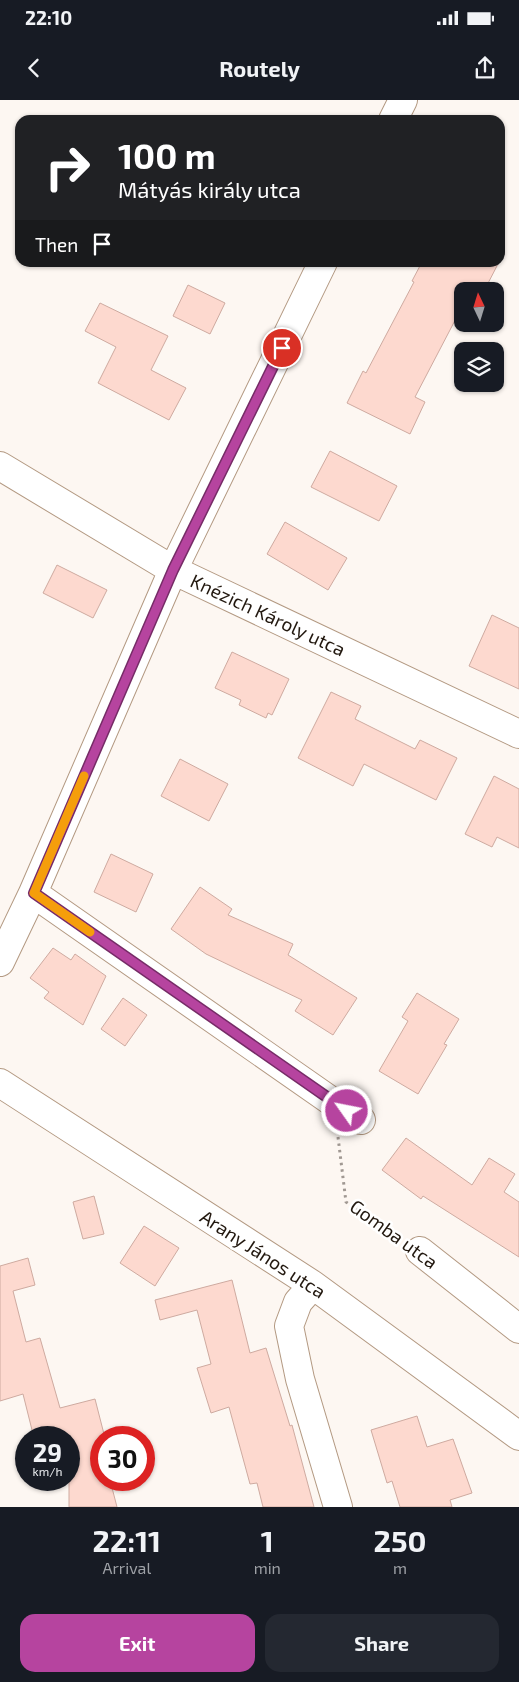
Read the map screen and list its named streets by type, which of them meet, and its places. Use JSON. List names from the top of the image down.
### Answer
{
  "streets": {
    "street": ["Knézich Károly utca", "Gomba utca", "Arany János utca"]
  },
  "north": "top",
  "page": {
    "status": "22:10",
    "header": "Routely",
    "turn": ["100 m", "Mátyás király utca"],
    "then": "Then",
    "speed": "29 km/h",
    "limit": "30",
    "eta": [
      "22:11",
      "Arrival",
      "1",
      "min",
      "250",
      "m"
    ],
    "buttons": ["Exit", "Share"]
  }
}
